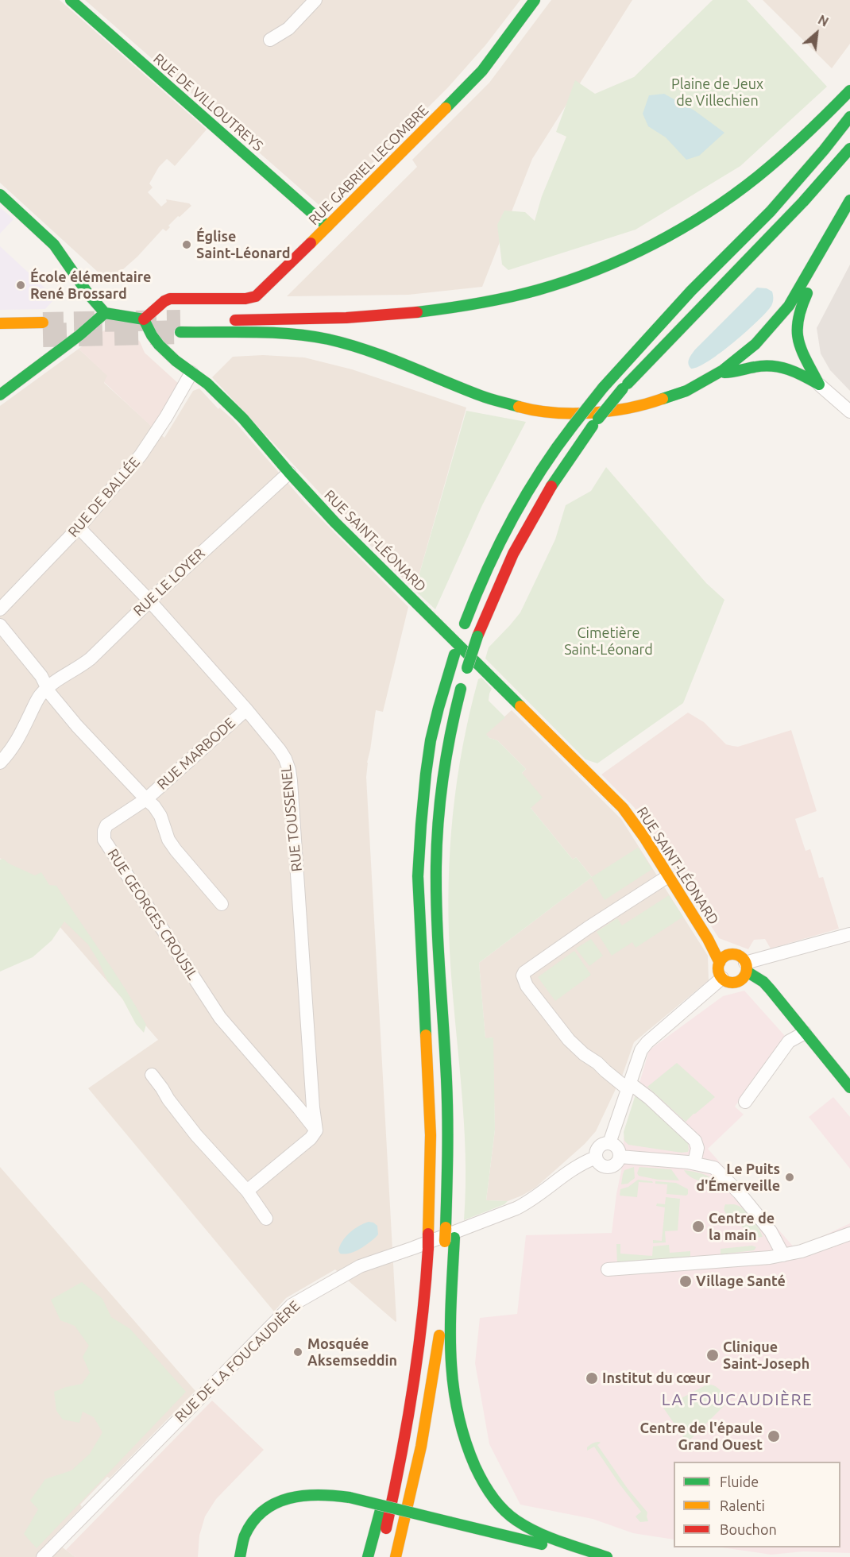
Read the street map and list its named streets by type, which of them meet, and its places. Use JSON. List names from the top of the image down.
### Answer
{
  "streets": {
    "main road": ["RUE DE VILLOUTREYS", "RUE GABRIEL LECOMBRE", "RUE SAINT-LÉONARD"],
    "street": [
      "RUE DE BALLÉE",
      "RUE LE LOYER",
      "RUE MARBODE",
      "RUE TOUSSENEL",
      "RUE GEORGES CROUSIL",
      "RUE DE LA FOUCAUDIÈRE"
    ]
  },
  "crossings": [
    ["RUE DE VILLOUTREYS", "RUE GABRIEL LECOMBRE"],
    ["RUE GABRIEL LECOMBRE", "RUE SAINT-LÉONARD"],
    ["RUE DE BALLÉE", "RUE SAINT-LÉONARD"],
    ["RUE DE BALLÉE", "RUE TOUSSENEL"],
    ["RUE SAINT-LÉONARD", "RUE LE LOYER"],
    ["RUE SAINT-LÉONARD", "RUE DE LA FOUCAUDIÈRE"],
    ["RUE LE LOYER", "RUE TOUSSENEL"],
    ["RUE MARBODE", "RUE TOUSSENEL"],
    ["RUE MARBODE", "RUE GEORGES CROUSIL"],
    ["RUE TOUSSENEL", "RUE GEORGES CROUSIL"]
  ],
  "districts": ["LA FOUCAUDIÈRE"],
  "parks": ["Plaine de Jeux de Villechien", "Cimetière Saint-Léonard"],
  "places": [
    "Église Saint-Léonard",
    "École élémentaire René Brossard",
    "Le Puits d'Émerveille",
    "Centre de la main",
    "Village Santé",
    "Mosquée Aksemseddin",
    "Clinique Saint-Joseph",
    "Institut du cœur",
    "Centre de l'épaule Grand Ouest"
  ],
  "legend": ["Fluide", "Ralenti", "Bouchon"],
  "north": "top right"
}
